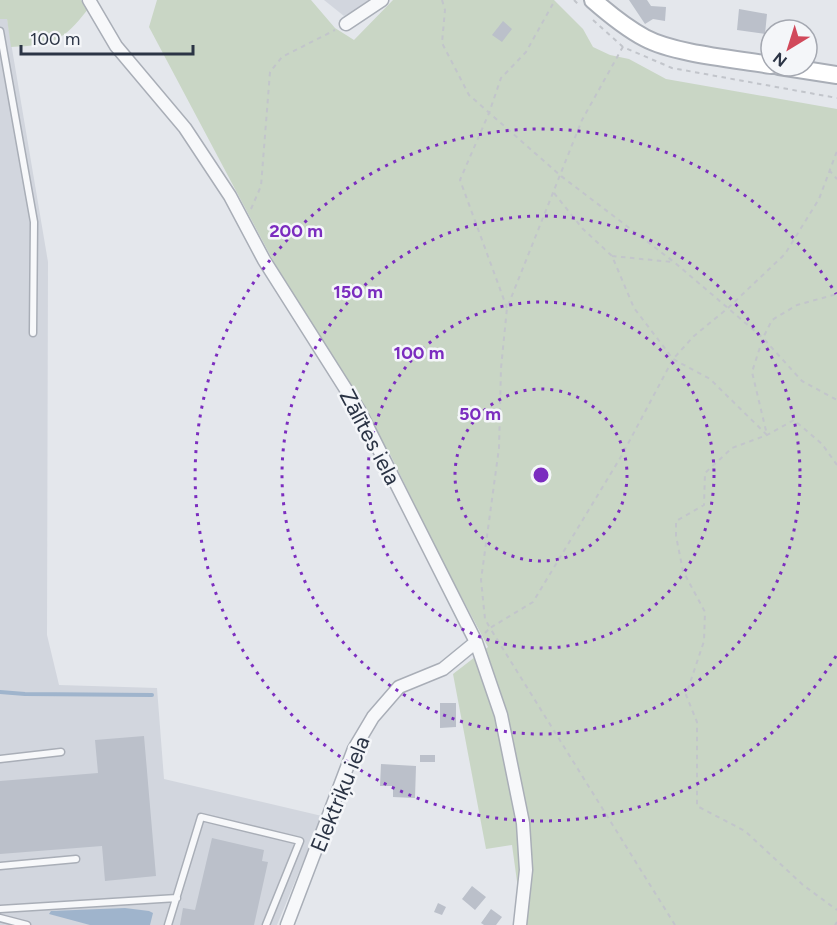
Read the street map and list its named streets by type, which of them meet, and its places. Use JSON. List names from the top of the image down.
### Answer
{
  "streets": {
    "street": ["Zālītes iela", "Elektriķu iela"]
  },
  "crossings": [
    ["Zālītes iela", "Elektriķu iela"]
  ],
  "scale_bar": "100 m",
  "north": "bottom left",
  "rings": [
    "200 m",
    "150 m",
    "100 m",
    "50 m"
  ]
}
